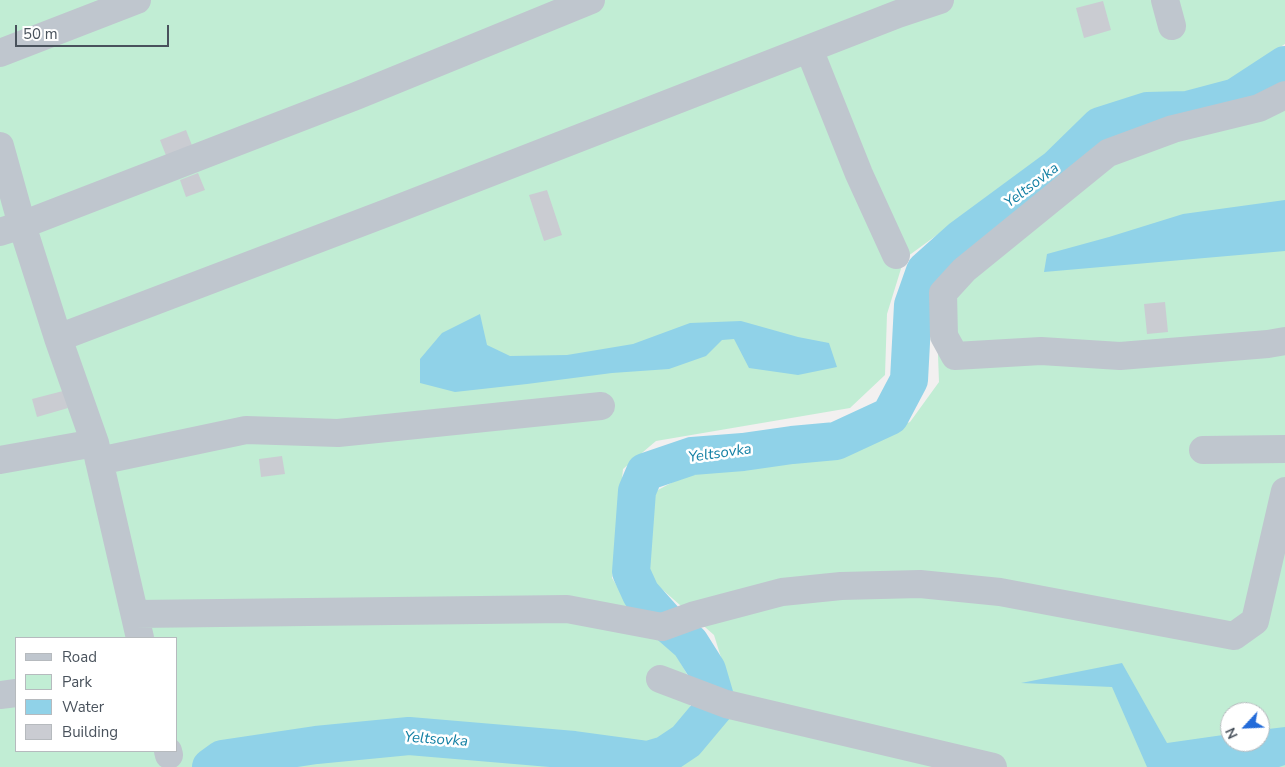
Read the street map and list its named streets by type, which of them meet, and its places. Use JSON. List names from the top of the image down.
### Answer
{
  "water": ["Yeltsovka"],
  "legend": [
    "Road",
    "Park",
    "Water",
    "Building"
  ],
  "scale_bar": "50 m",
  "north": "bottom left"
}
